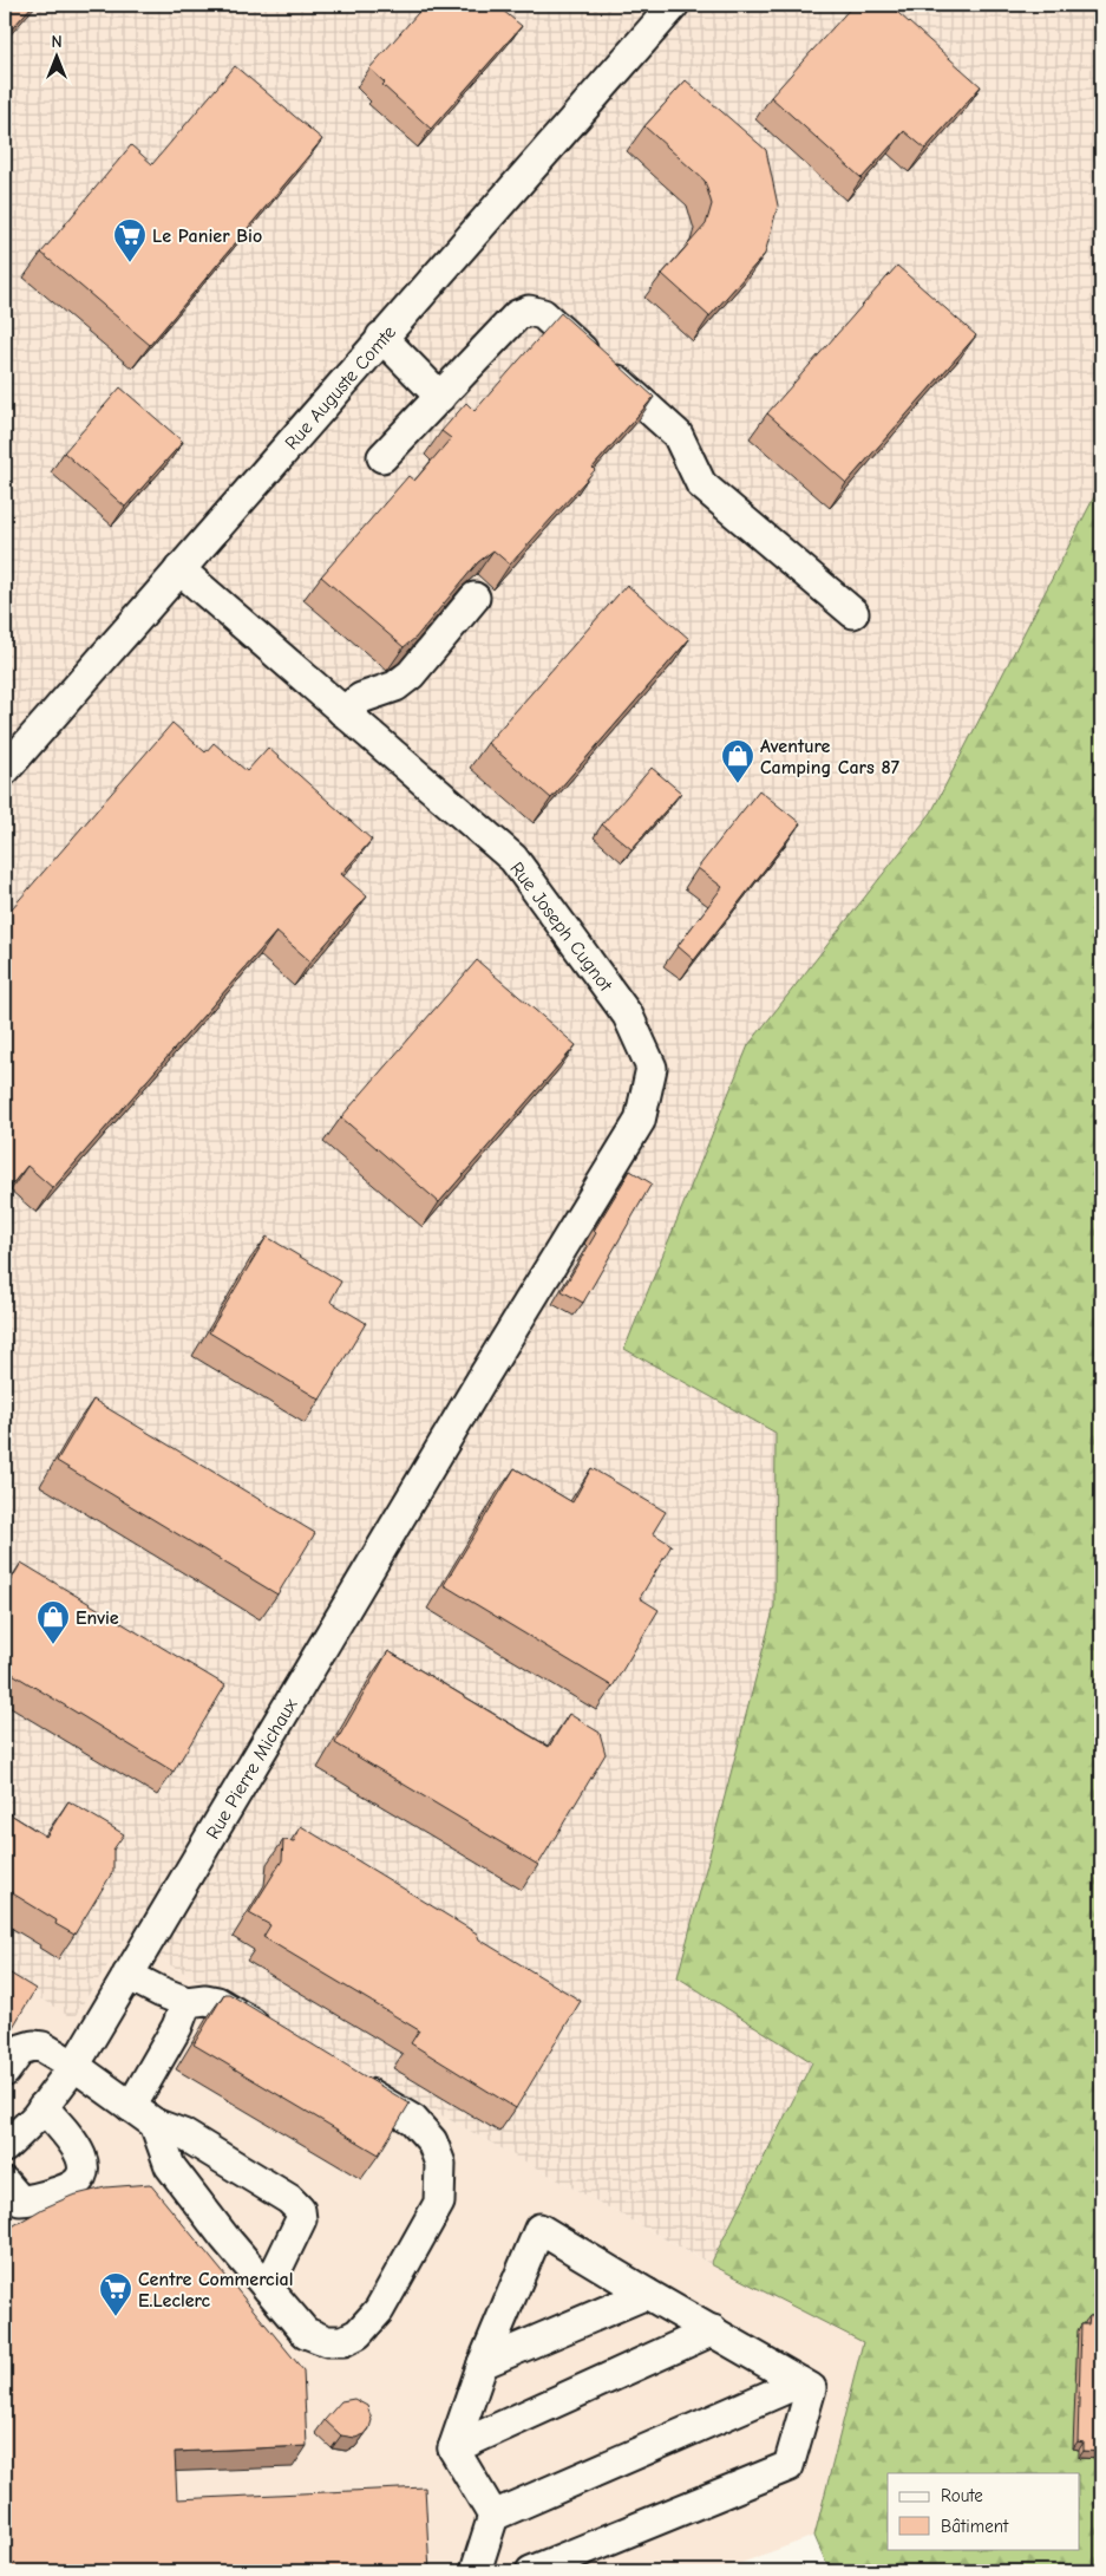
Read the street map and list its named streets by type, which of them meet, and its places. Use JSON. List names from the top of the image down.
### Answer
{
  "streets": {
    "street": ["Rue Auguste Comte", "Rue Joseph Cugnot", "Rue Pierre Michaux"]
  },
  "crossings": [
    ["Rue Auguste Comte", "Rue Joseph Cugnot"],
    ["Rue Joseph Cugnot", "Rue Pierre Michaux"]
  ],
  "places": {
    "supermarket": ["Le Panier Bio", "Centre Commercial E.Leclerc"],
    "shop": ["Aventure Camping Cars 87", "Envie"]
  },
  "legend": ["Route", "Bâtiment"],
  "north": "top"
}
